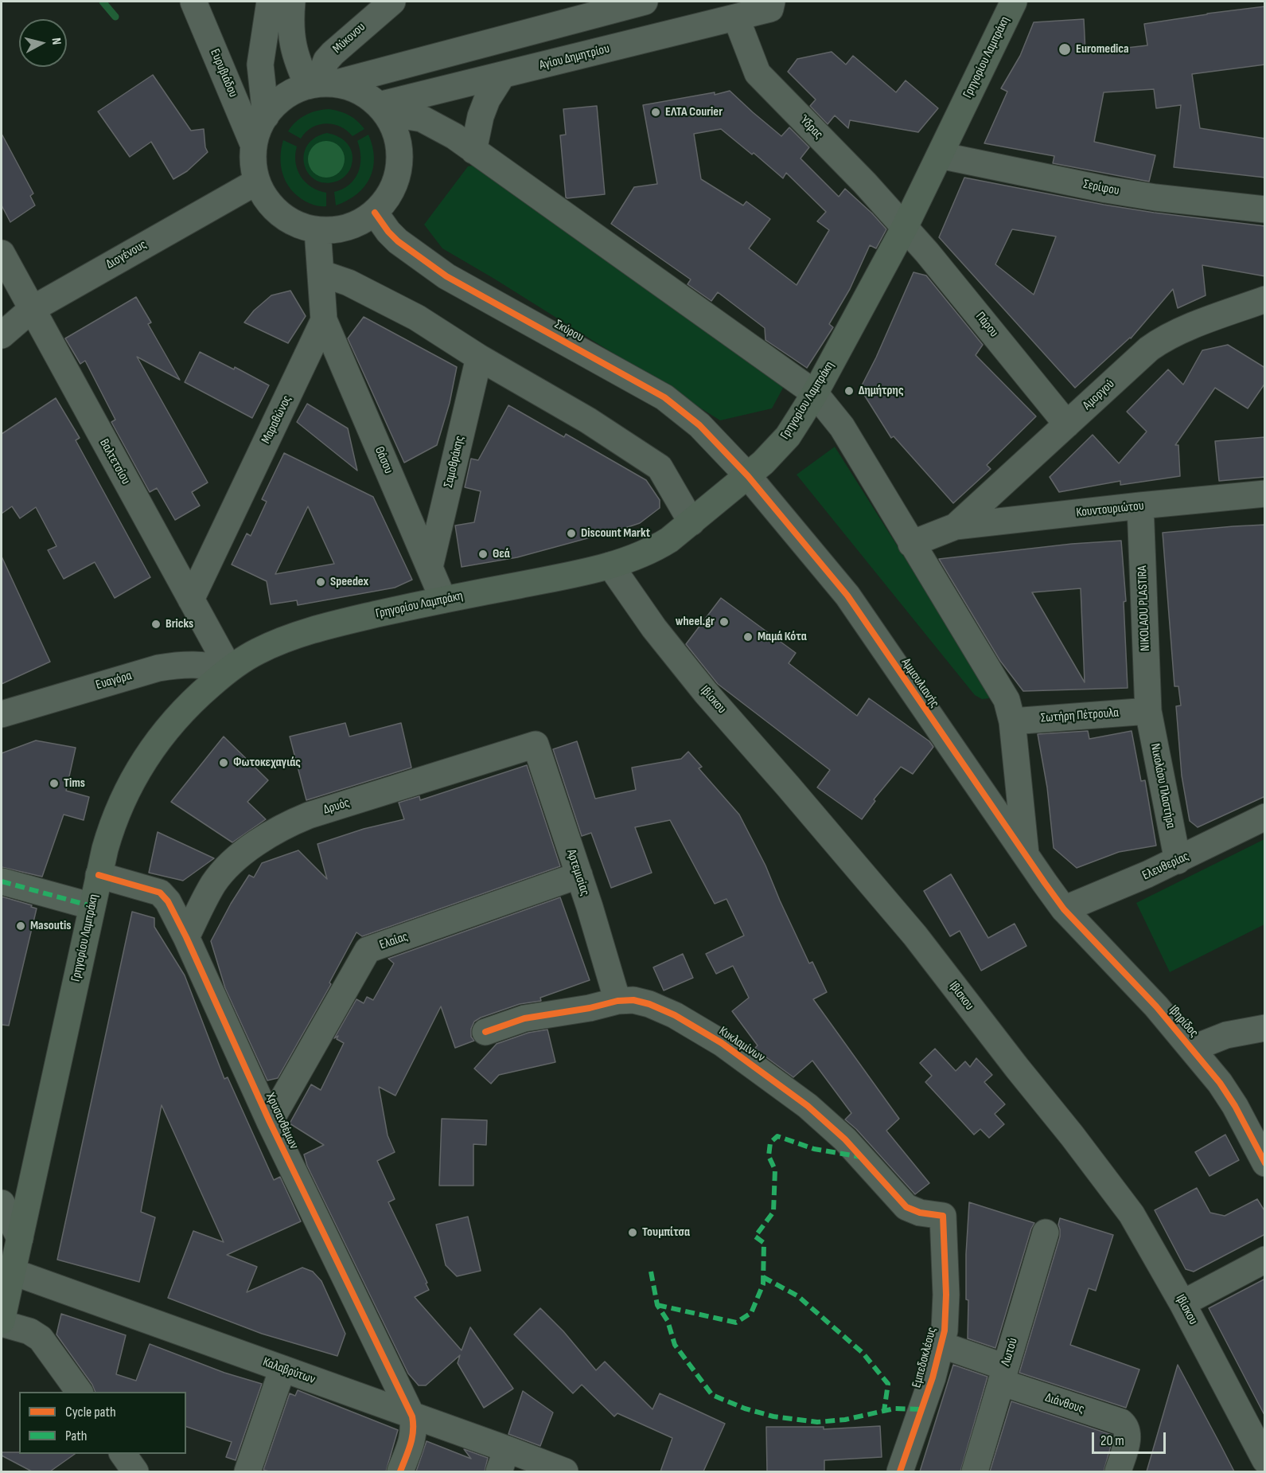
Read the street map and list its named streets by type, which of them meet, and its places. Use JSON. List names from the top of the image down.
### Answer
{
  "streets": {
    "main road": ["Γρηγορίου Λαμπράκη"],
    "street": [
      "Μύκονου",
      "Αγίου Δημητρίου",
      "Ευρυβιάδου",
      "Ύδρας",
      "Σερίφου",
      "Διογένους",
      "Πάρου",
      "Σκύρου",
      "Αμοργού",
      "Μαραθώνος",
      "Θάσου",
      "Βαλτετσίου",
      "Σαμοθράκης",
      "Κουντουριώτου",
      "NIKOLAOU PLASTIRA",
      "Ευαγόρα",
      "Αμμουλιανής",
      "Ιβίσκου",
      "Σωτήρη Πέτρουλα",
      "Νικολάου Πλαστήρα",
      "Δρυός",
      "Ελευθερίας",
      "Αρτεμισίας",
      "Ελαίας",
      "Ιβηρίδος",
      "Κυκλαμίνων",
      "Χρυσανθέμων",
      "Λωτού",
      "Εμπεδοκλέους",
      "Καλαβρύτων",
      "Διάνθους"
    ]
  },
  "crossings": [
    ["Μύκονου", "Αγίου Δημητρίου"],
    ["Μύκονου", "Ευρυβιάδου"],
    ["Μύκονου", "Διογένους"],
    ["Μύκονου", "Σκύρου"],
    ["Μύκονου", "Μαραθώνος"],
    ["Αγίου Δημητρίου", "Ευρυβιάδου"],
    ["Αγίου Δημητρίου", "Ύδρας"],
    ["Αγίου Δημητρίου", "Διογένους"],
    ["Αγίου Δημητρίου", "Σκύρου"],
    ["Αγίου Δημητρίου", "Μαραθώνος"],
    ["Γρηγορίου Λαμπράκη", "Ύδρας"],
    ["Γρηγορίου Λαμπράκη", "Σερίφου"],
    ["Γρηγορίου Λαμπράκη", "Πάρου"],
    ["Γρηγορίου Λαμπράκη", "Σκύρου"],
    ["Γρηγορίου Λαμπράκη", "Θάσου"],
    ["Γρηγορίου Λαμπράκη", "Βαλτετσίου"],
    ["Γρηγορίου Λαμπράκη", "Ευαγόρα"],
    ["Γρηγορίου Λαμπράκη", "Αμμουλιανής"],
    ["Γρηγορίου Λαμπράκη", "Ιβίσκου"],
    ["Γρηγορίου Λαμπράκη", "Χρυσανθέμων"],
    ["Γρηγορίου Λαμπράκη", "Καλαβρύτων"],
    ["Ευρυβιάδου", "Διογένους"],
    ["Ευρυβιάδου", "Σκύρου"],
    ["Ευρυβιάδου", "Μαραθώνος"],
    ["Ύδρας", "Πάρου"],
    ["Διογένους", "Σκύρου"],
    ["Διογένους", "Μαραθώνος"],
    ["Διογένους", "Βαλτετσίου"],
    ["Πάρου", "Αμοργού"],
    ["Σκύρου", "Μαραθώνος"],
    ["Σκύρου", "Αμμουλιανής"],
    ["Αμοργού", "Κουντουριώτου"],
    ["Μαραθώνος", "Θάσου"],
    ["Μαραθώνος", "Βαλτετσίου"],
    ["Θάσου", "Σαμοθράκης"],
    ["Βαλτετσίου", "Ευαγόρα"],
    ["Κουντουριώτου", "NIKOLAOU PLASTIRA"],
    ["NIKOLAOU PLASTIRA", "Σωτήρη Πέτρουλα"],
    ["NIKOLAOU PLASTIRA", "Νικολάου Πλαστήρα"],
    ["Αμμουλιανής", "Σωτήρη Πέτρουλα"],
    ["Αμμουλιανής", "Ελευθερίας"],
    ["Αμμουλιανής", "Ιβηρίδος"],
    ["Σωτήρη Πέτρουλα", "Νικολάου Πλαστήρα"],
    ["Νικολάου Πλαστήρα", "Ελευθερίας"],
    ["Δρυός", "Αρτεμισίας"],
    ["Δρυός", "Χρυσανθέμων"],
    ["Ελευθερίας", "Ιβηρίδος"],
    ["Αρτεμισίας", "Ελαίας"],
    ["Αρτεμισίας", "Κυκλαμίνων"],
    ["Ελαίας", "Χρυσανθέμων"],
    ["Κυκλαμίνων", "Εμπεδοκλέους"],
    ["Χρυσανθέμων", "Καλαβρύτων"],
    ["Λωτού", "Διάνθους"],
    ["Εμπεδοκλέους", "Διάνθους"]
  ],
  "places": [
    "Euromedica",
    "ΕΛΤΑ Courier",
    "Δημήτρης",
    "Discount Markt",
    "Θεά",
    "Speedex",
    "wheel.gr",
    "Bricks",
    "Μαμά Κότα",
    "Φωτοκεχαγιάς",
    "Tims",
    "Masoutis",
    "Τουμπίτσα"
  ],
  "legend": ["Cycle path", "Path"],
  "scale_bar": "20 m",
  "north": "right"
}
